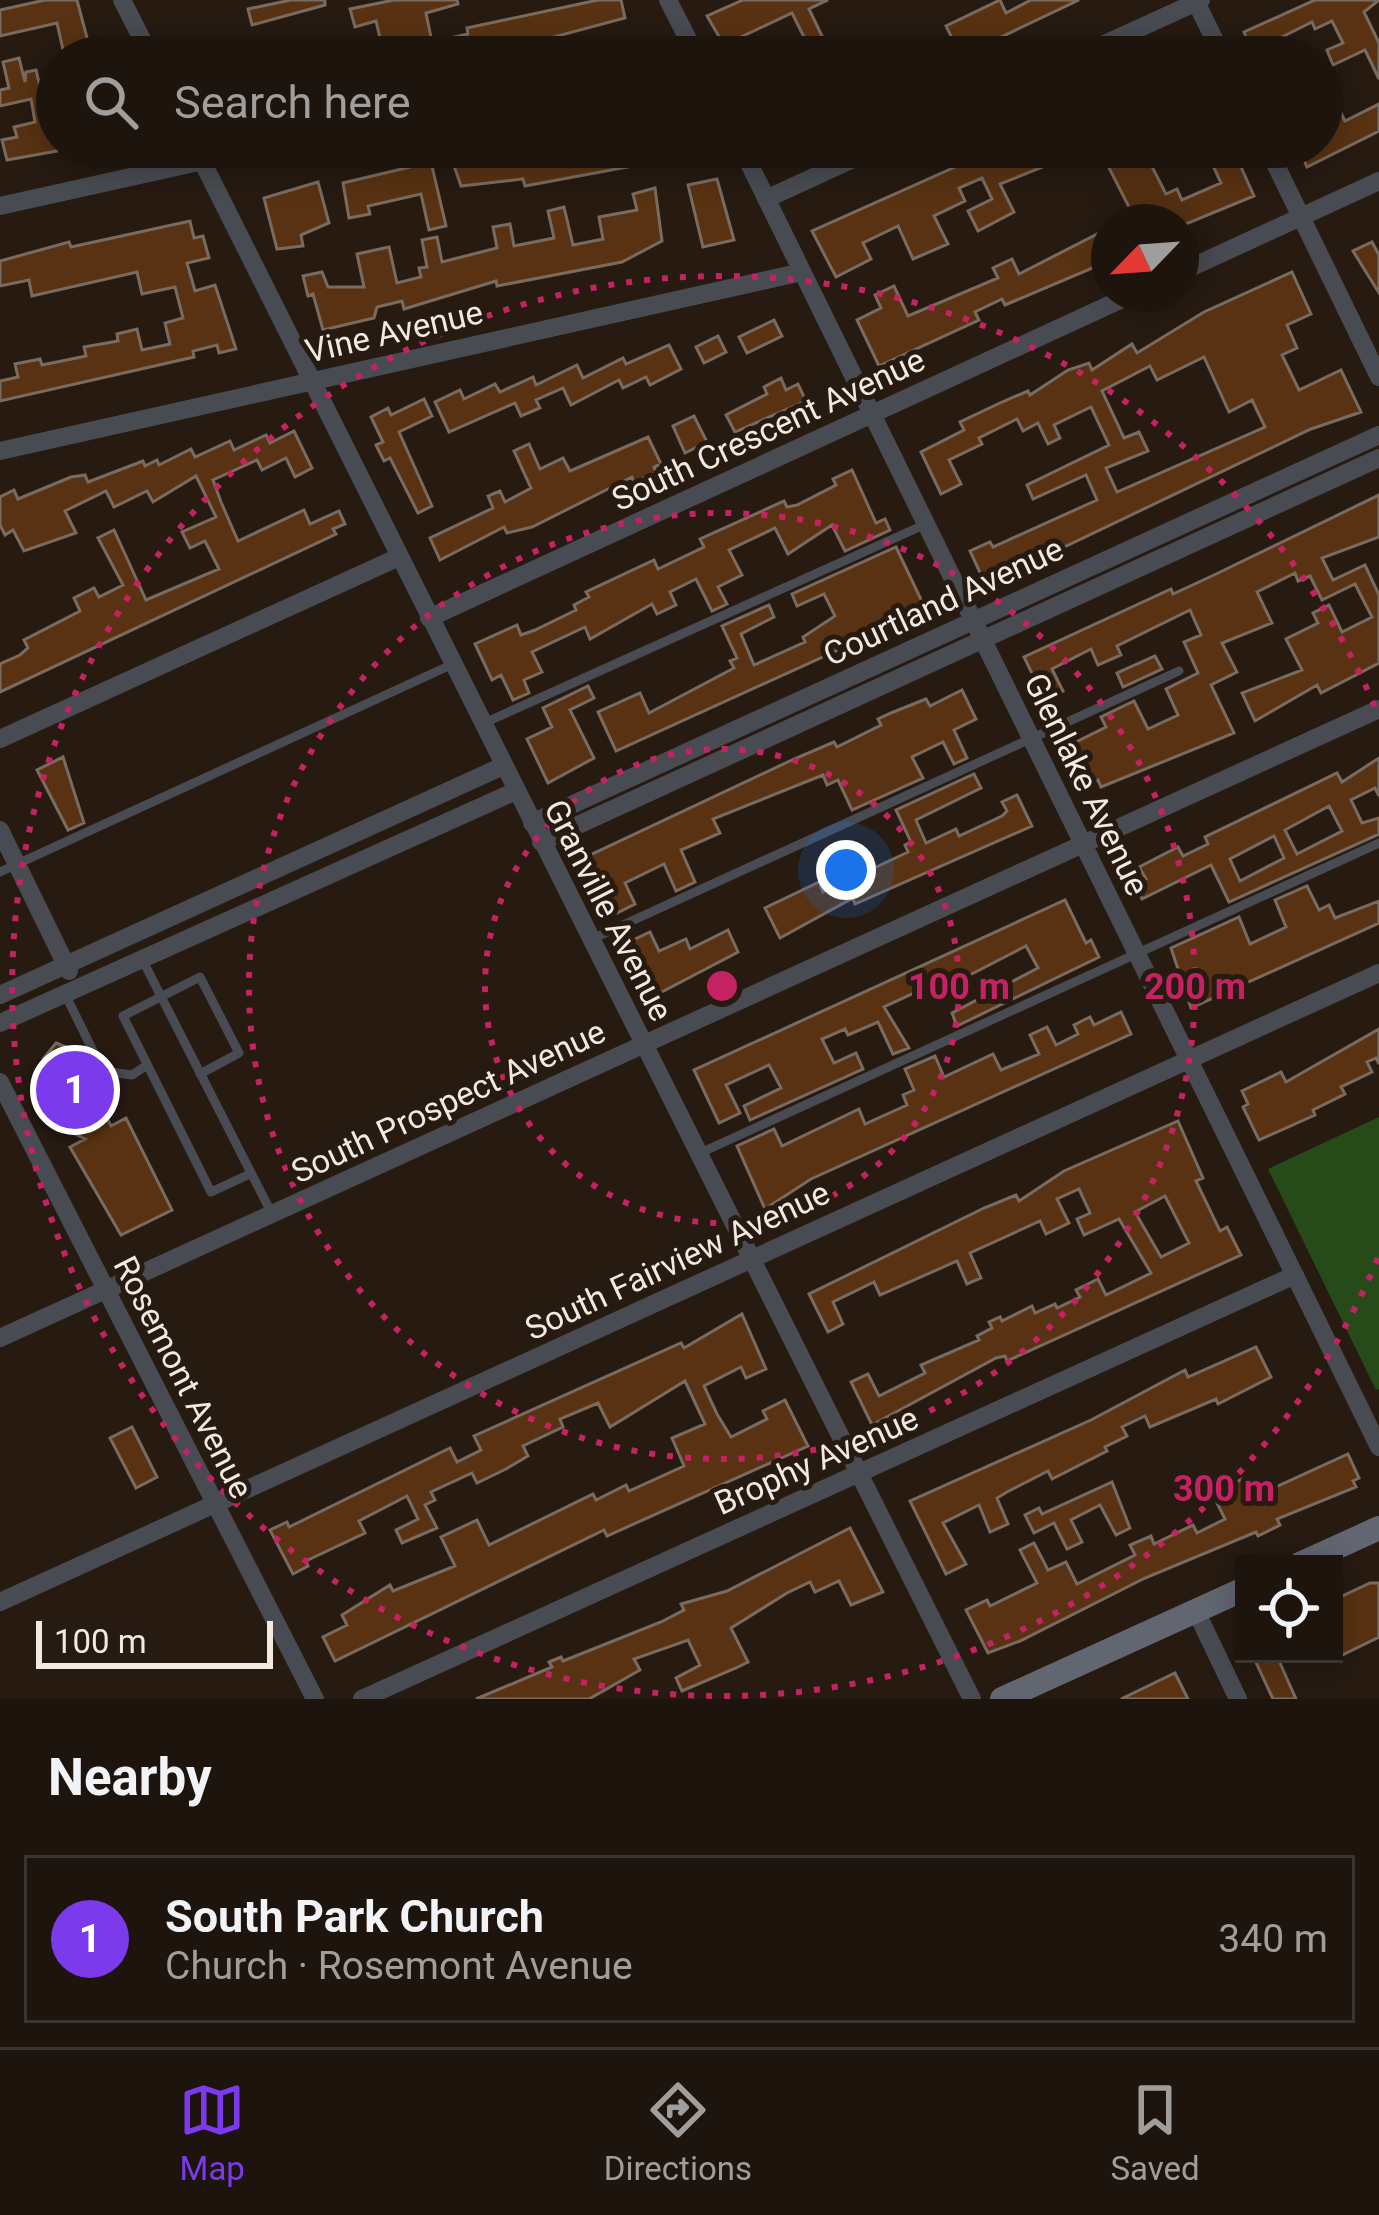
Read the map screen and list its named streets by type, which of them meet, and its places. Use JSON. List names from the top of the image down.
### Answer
{
  "streets": {
    "street": [
      "Vine Avenue",
      "South Crescent Avenue",
      "Courtland Avenue",
      "Glenlake Avenue",
      "Granville Avenue",
      "South Prospect Avenue",
      "South Fairview Avenue",
      "Rosemont Avenue",
      "Brophy Avenue"
    ]
  },
  "crossings": [
    ["Vine Avenue", "Glenlake Avenue"],
    ["Vine Avenue", "Granville Avenue"],
    ["South Crescent Avenue", "Glenlake Avenue"],
    ["South Crescent Avenue", "Granville Avenue"],
    ["Courtland Avenue", "Glenlake Avenue"],
    ["Courtland Avenue", "Granville Avenue"],
    ["Glenlake Avenue", "South Prospect Avenue"],
    ["Glenlake Avenue", "South Fairview Avenue"],
    ["Glenlake Avenue", "Brophy Avenue"],
    ["Granville Avenue", "South Prospect Avenue"],
    ["Granville Avenue", "South Fairview Avenue"],
    ["Granville Avenue", "Brophy Avenue"],
    ["South Prospect Avenue", "Rosemont Avenue"],
    ["South Fairview Avenue", "Rosemont Avenue"]
  ],
  "scale_bar": "100 m",
  "north": "bottom left",
  "page": {
    "search": "Search here",
    "pins": "1",
    "scale": "100 m",
    "heading": "Nearby",
    "list": [
      {
        "mark": "1",
        "name": "South Park Church",
        "note": "Church · Rosemont Avenue",
        "value": "340 m"
      }
    ],
    "nav": ["Map", "Directions", "Saved"]
  },
  "rings": ["100 m", "200 m", "300 m"]
}
